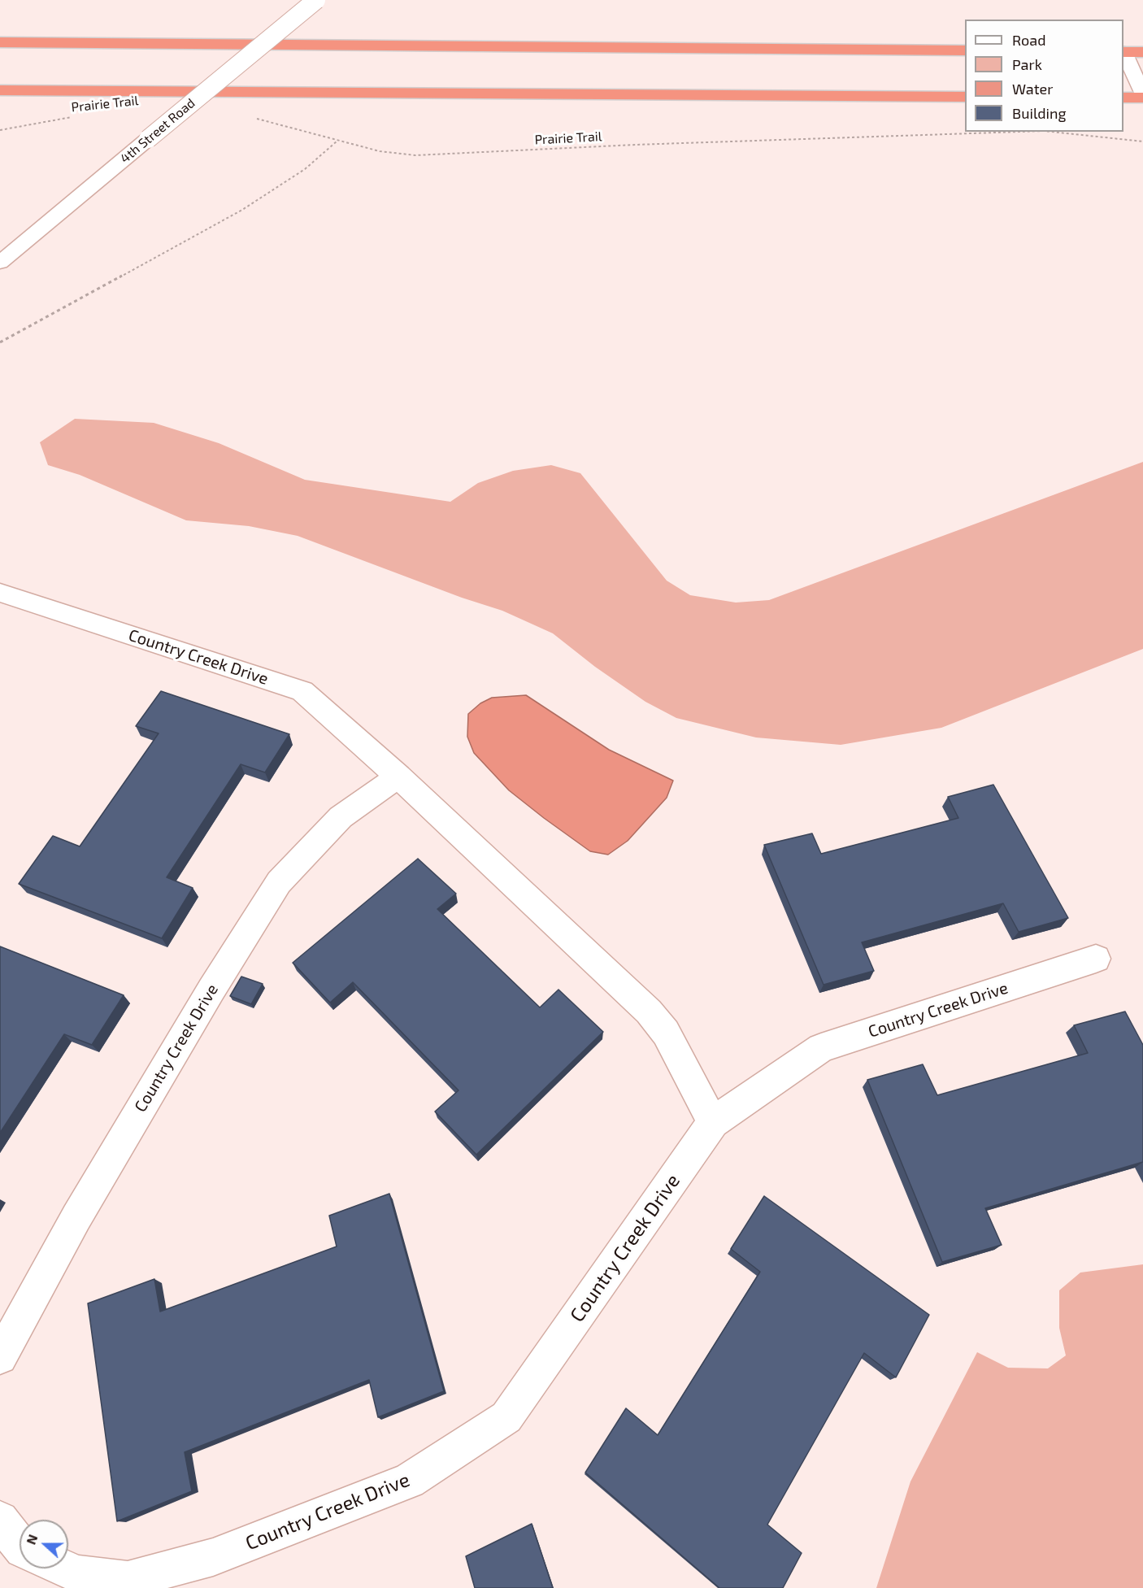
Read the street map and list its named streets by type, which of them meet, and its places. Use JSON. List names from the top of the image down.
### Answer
{
  "streets": {
    "street": ["4th Street Road", "Country Creek Drive"],
    "path": ["Prairie Trail"]
  },
  "legend": [
    "Road",
    "Park",
    "Water",
    "Building"
  ],
  "north": "left"
}
